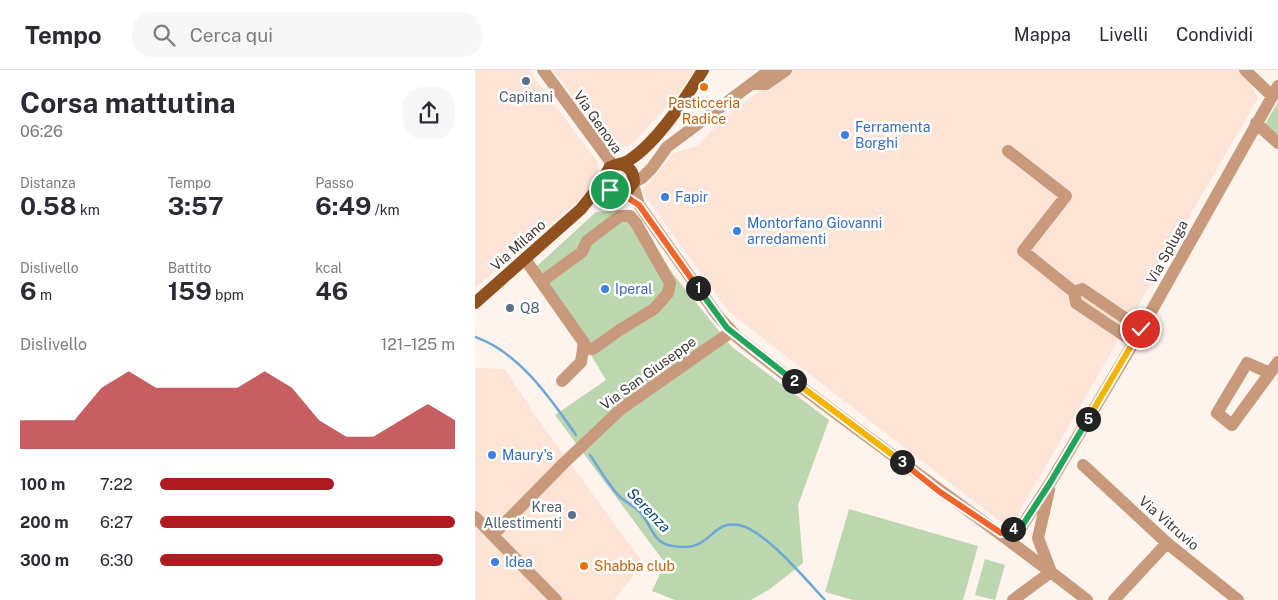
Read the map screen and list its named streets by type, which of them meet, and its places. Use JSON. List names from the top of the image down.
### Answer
{
  "streets": {
    "main road": ["Via Milano"],
    "street": [
      "Via Genova",
      "Via Spluga",
      "Via San Giuseppe",
      "Via Vitruvio"
    ]
  },
  "crossings": [
    ["Via Genova", "Via Milano"]
  ],
  "water": ["Serenza"],
  "places": [
    "Capitani",
    "Pasticceria Radice",
    "Ferramenta Borghi",
    "Fapir",
    "Montorfano Giovanni arredamenti",
    "Iperal",
    "Q8",
    "Maury's",
    "Krea Allestimenti",
    "Idea",
    "Shabba club"
  ],
  "page": {
    "header": "Tempo",
    "search": "Cerca qui",
    "nav": ["Mappa", "Livelli", "Condividi"],
    "heading": ["Corsa mattutina", "06:26"],
    "stats": [
      ["Distanza", "0.58 km"],
      ["Tempo", "3:57"],
      ["Passo", "6:49 /km"],
      ["Dislivello", "6 m"],
      ["Battito", "159 bpm"],
      ["kcal", "46"]
    ],
    "pins": [
      "1",
      "2",
      "5",
      "3",
      "4"
    ],
    "chart": ["Dislivello", "121–125 m"],
    "list": [
      {
        "name": "100 m",
        "note": "7:22"
      },
      {
        "name": "200 m",
        "note": "6:27"
      },
      {
        "name": "300 m",
        "note": "6:30"
      }
    ]
  }
}
